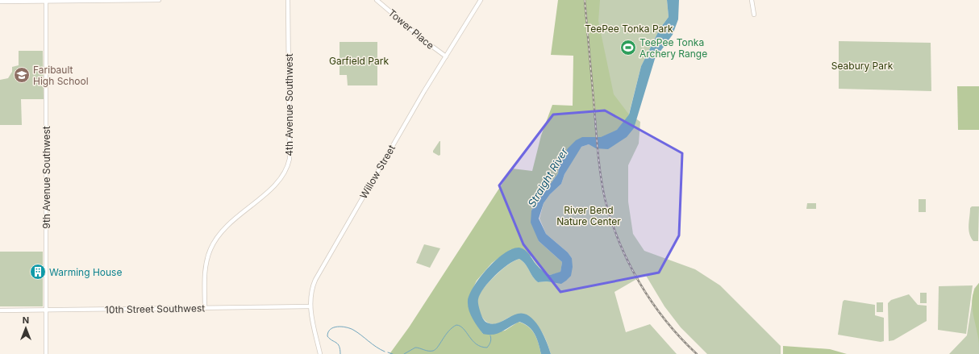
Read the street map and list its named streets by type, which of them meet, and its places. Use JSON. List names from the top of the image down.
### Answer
{
  "streets": {
    "street": [
      "Tower Place",
      "4th Avenue Southwest",
      "Willow Street",
      "9th Avenue Southwest",
      "10th Street Southwest"
    ]
  },
  "crossings": [
    ["Tower Place", "Willow Street"],
    ["4th Avenue Southwest", "10th Street Southwest"],
    ["Willow Street", "10th Street Southwest"],
    ["9th Avenue Southwest", "10th Street Southwest"]
  ],
  "water": ["Straight River"],
  "parks": [
    "TeePee Tonka Park",
    "Garfield Park",
    "Seabury Park",
    "River Bend Nature Center"
  ],
  "places": {
    "sports": ["TeePee Tonka Archery Range"],
    "school or university": ["Faribault High School"],
    "building": ["Warming House"]
  },
  "north": "top"
}
